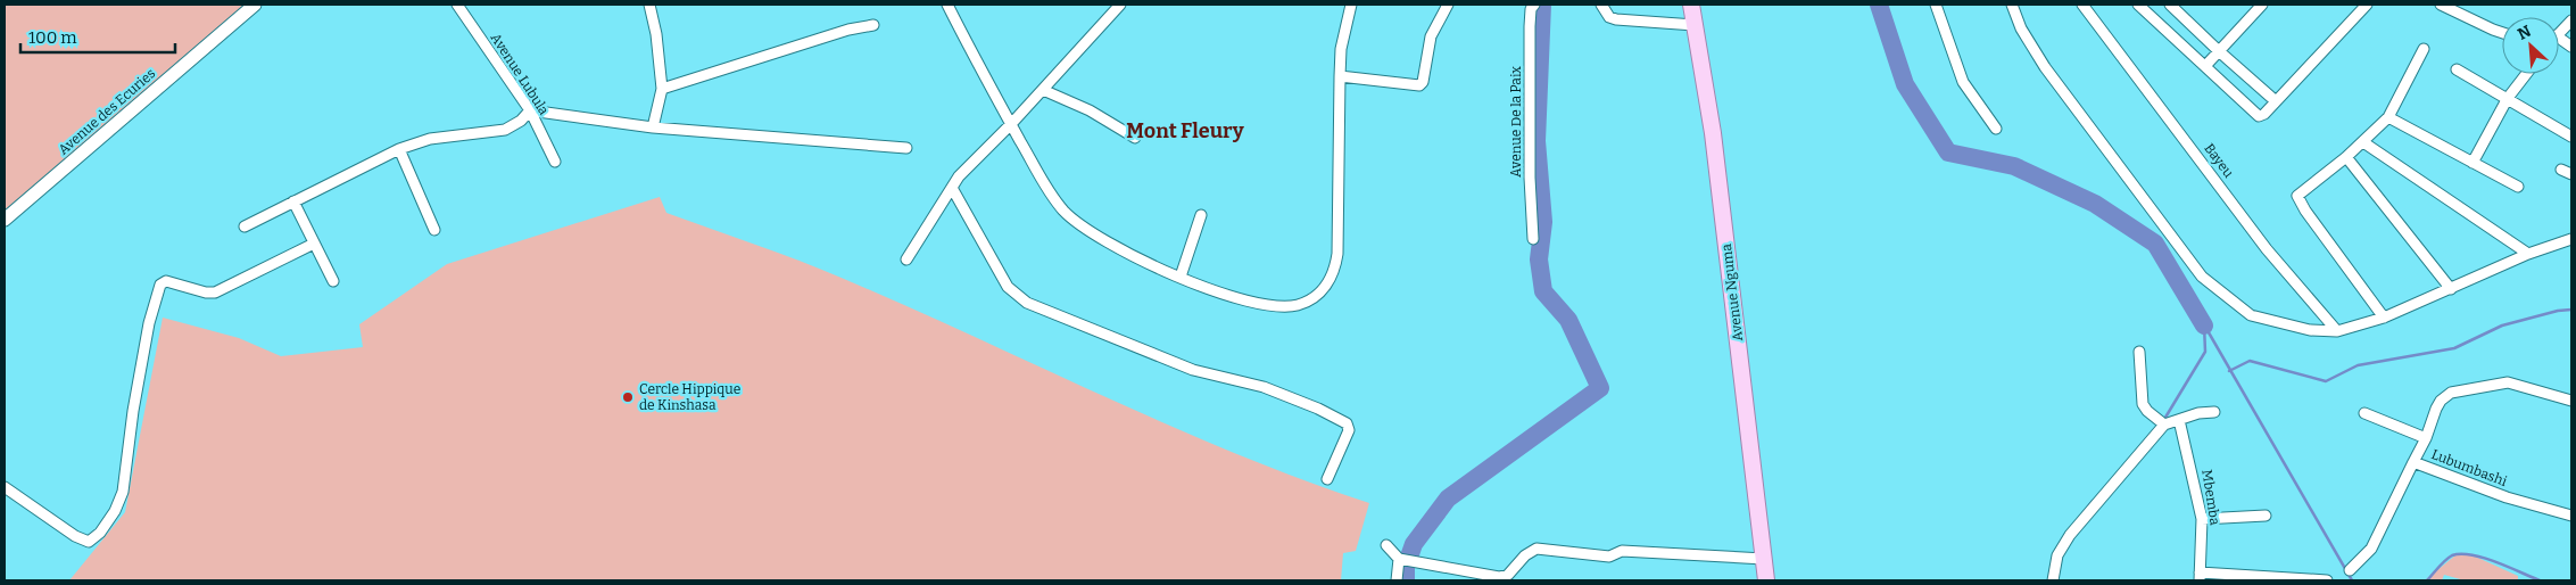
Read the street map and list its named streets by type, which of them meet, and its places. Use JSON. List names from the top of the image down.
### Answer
{
  "streets": {
    "main road": ["Avenue Nguma"],
    "street": [
      "Avenue Lubula",
      "Avenue des Ecuries",
      "Avenue De la Paix",
      "Bayeu",
      "Lubumbashi",
      "Mbemba"
    ]
  },
  "districts": ["Mont Fleury"],
  "places": ["Cercle Hippique de Kinshasa"],
  "scale_bar": "100 m",
  "north": "top left"
}
